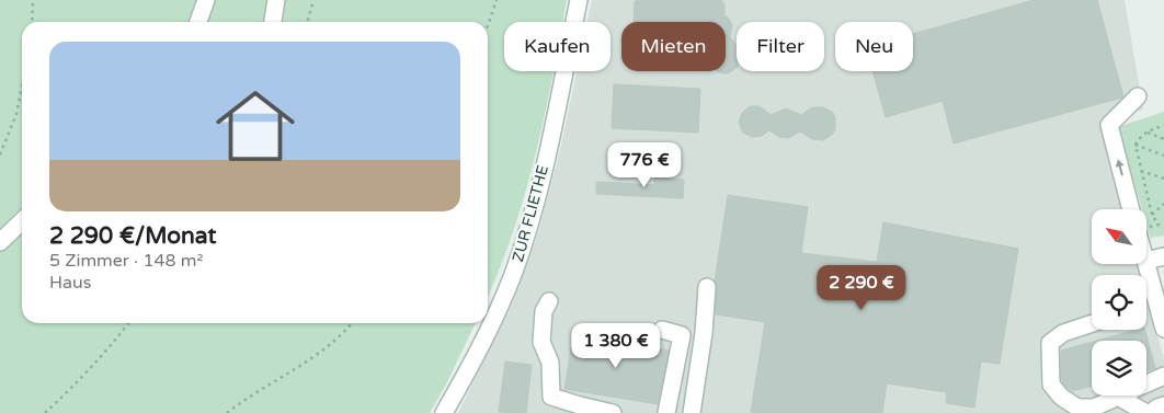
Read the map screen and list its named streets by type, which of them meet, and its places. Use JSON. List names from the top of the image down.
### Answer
{
  "streets": {
    "street": ["ZUR FLIETHE"]
  },
  "north": "top left",
  "page": {
    "chip": [
      "Kaufen",
      "Mieten",
      "Filter",
      "Neu"
    ],
    "list": [
      {
        "name": "2 290 €/Monat",
        "note": "5 Zimmer · 148 m² · Haus"
      }
    ],
    "price": ["776 €", "2 290 €", "1 380 €"]
  }
}
